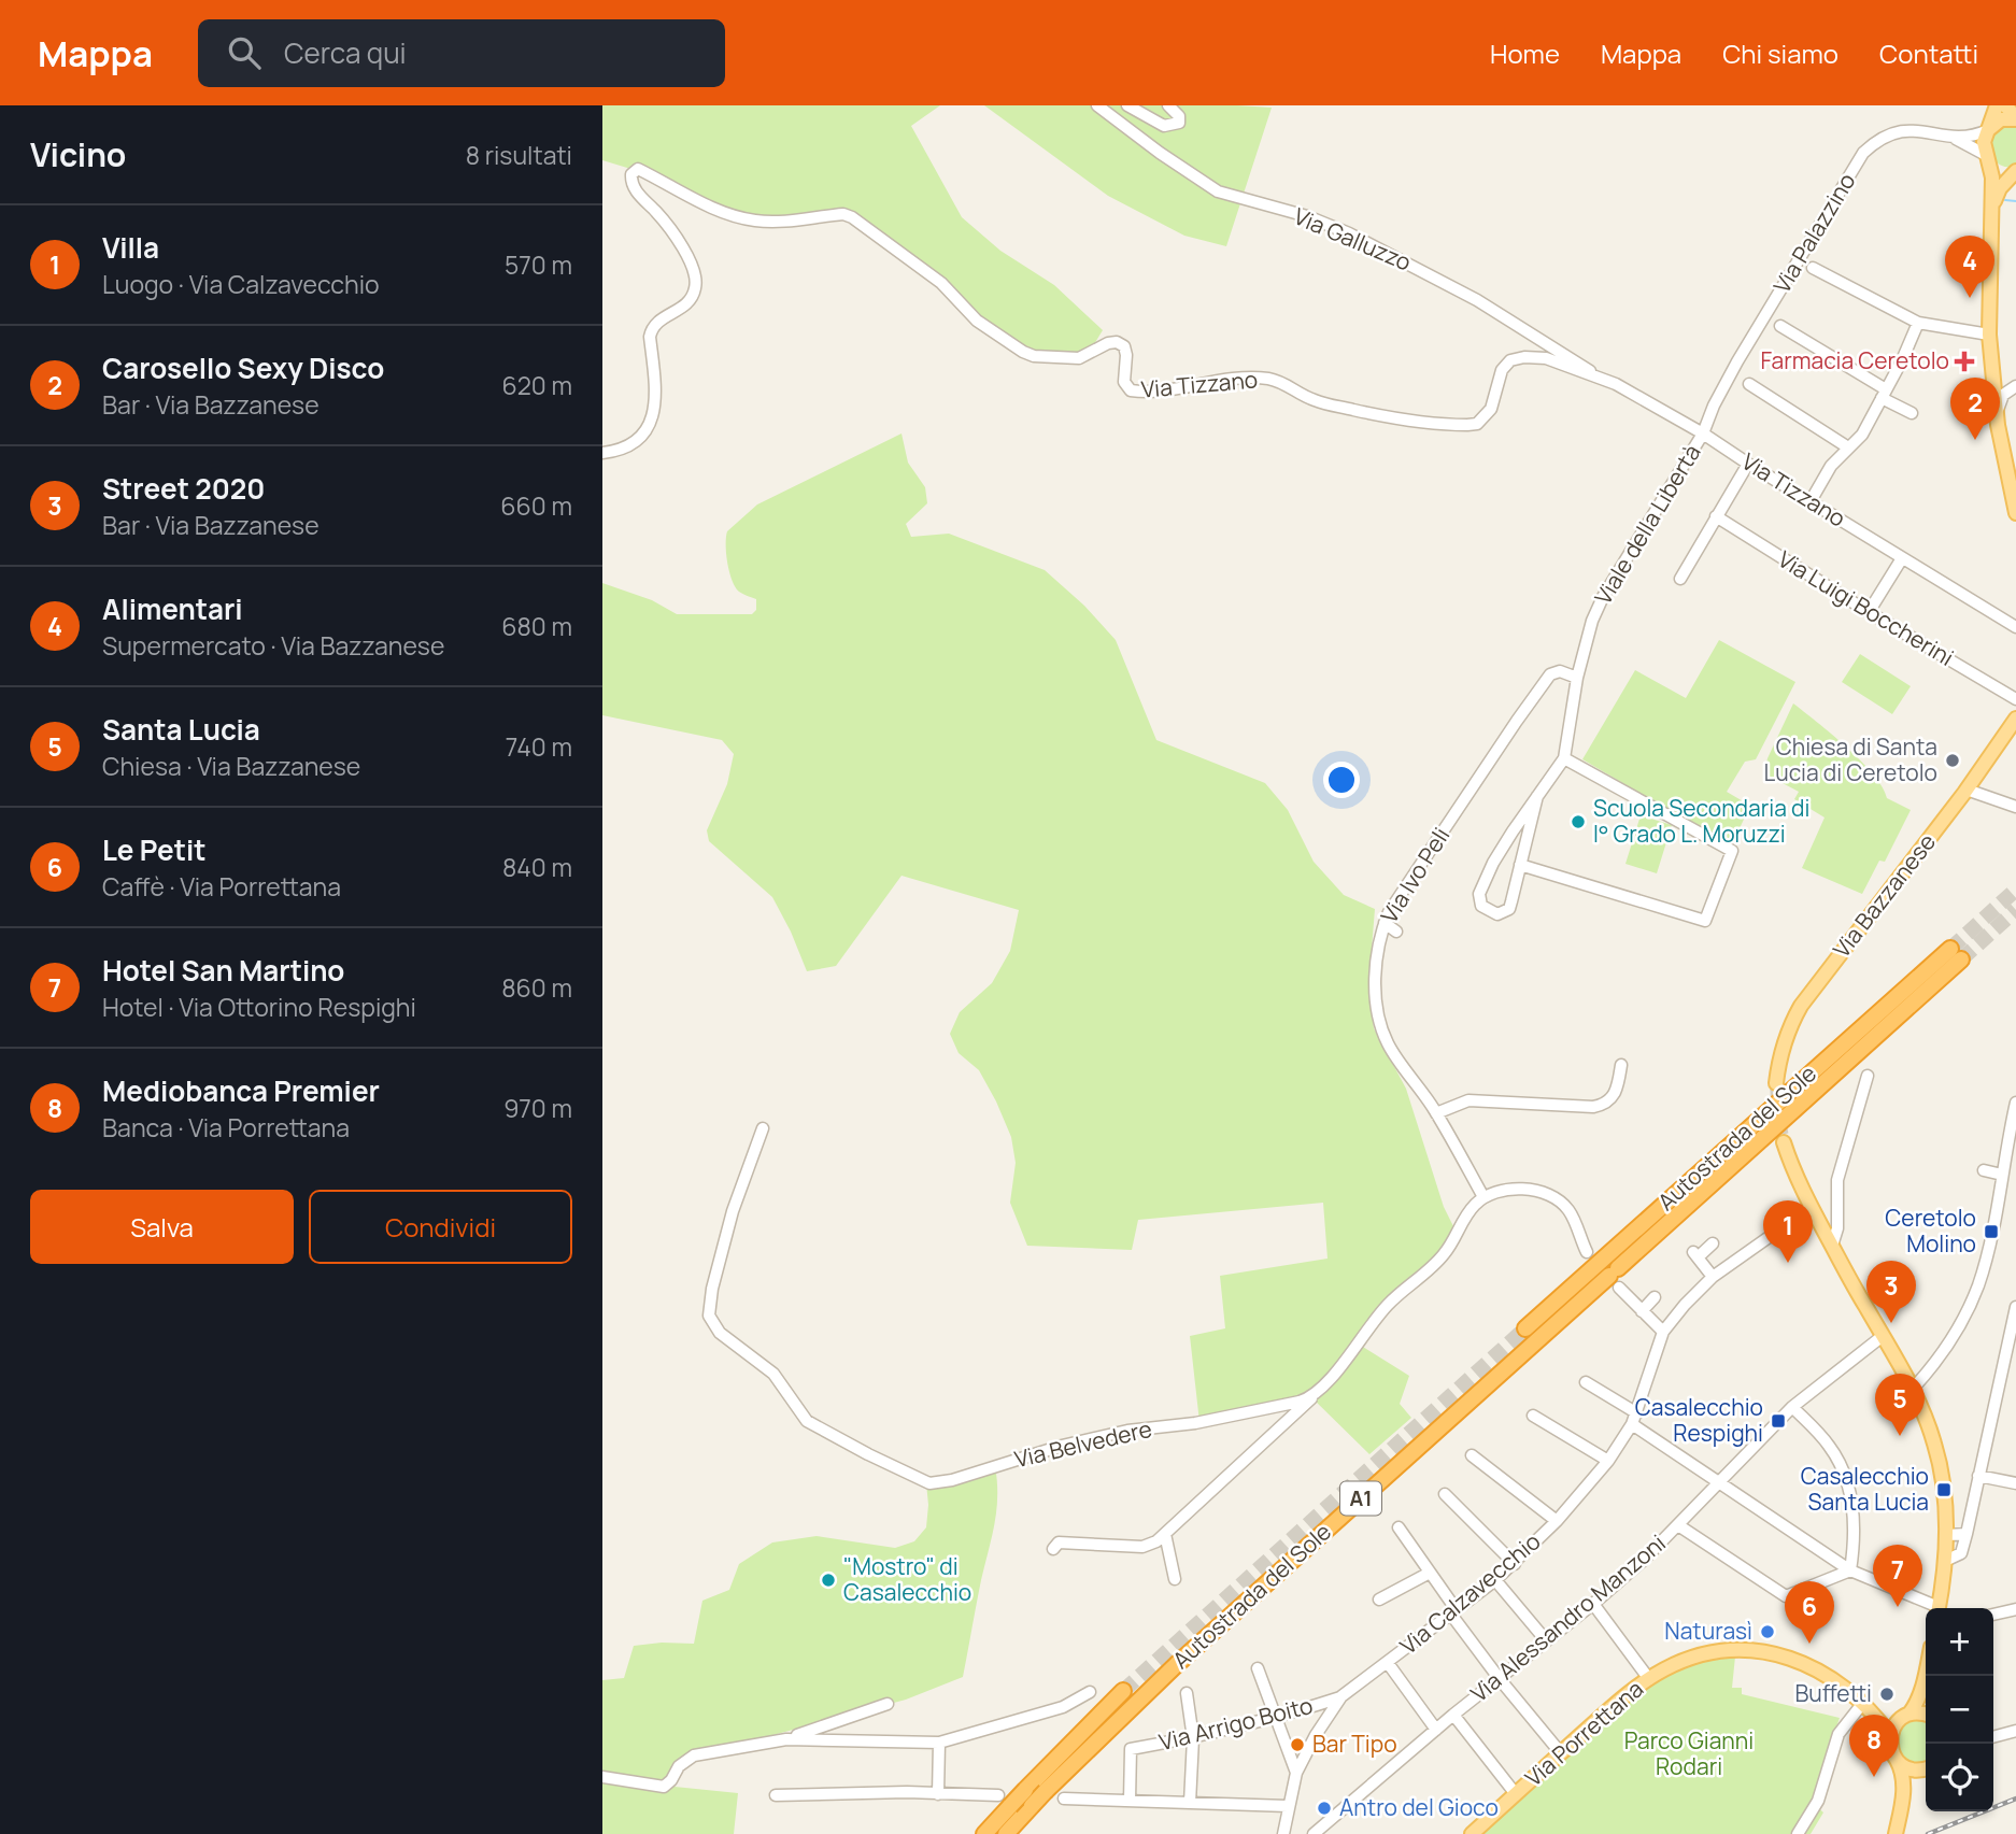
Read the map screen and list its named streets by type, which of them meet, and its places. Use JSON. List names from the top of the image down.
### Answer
{
  "streets": {
    "highway": ["Autostrada del Sole", "A1"],
    "main road": ["Via Bazzanese", "Via Porrettana"],
    "street": [
      "Via Palazzino",
      "Via Galluzzo",
      "Via Tizzano",
      "Viale della Libertà",
      "Via Luigi Boccherini",
      "Via Ivo Peli",
      "Via Belvedere",
      "Via Calzavecchio",
      "Via Alessandro Manzoni",
      "Via Arrigo Boito"
    ]
  },
  "crossings": [
    ["Via Palazzino", "Via Tizzano"],
    ["Via Palazzino", "Viale della Libertà"],
    ["Via Galluzzo", "Via Tizzano"],
    ["Via Tizzano", "Viale della Libertà"],
    ["Viale della Libertà", "Via Ivo Peli"],
    ["Via Calzavecchio", "Via Arrigo Boito"]
  ],
  "parks": ["Parco Gianni Rodari"],
  "places": {
    "health": ["Farmacia Ceretolo"],
    "other": [
      "Chiesa di Santa Lucia di Ceretolo",
      "Scuola Secondaria di I° Grado L. Moruzzi",
      "\"Mostro\" di Casalecchio",
      "Naturasì",
      "Buffetti",
      "Bar Tipo",
      "Antro del Gioco"
    ],
    "transit": ["Ceretolo Molino", "Casalecchio Respighi", "Casalecchio Santa Lucia"]
  },
  "page": {
    "header": "Mappa",
    "search": "Cerca qui",
    "nav": [
      "Home",
      "Mappa",
      "Chi siamo",
      "Contatti"
    ],
    "heading": ["Vicino", "8 risultati"],
    "list": [
      {
        "mark": "1",
        "name": "Villa",
        "note": "Luogo · Via Calzavecchio",
        "value": "570 m"
      },
      {
        "mark": "2",
        "name": "Carosello Sexy Disco",
        "note": "Bar · Via Bazzanese",
        "value": "620 m"
      },
      {
        "mark": "3",
        "name": "Street 2020",
        "note": "Bar · Via Bazzanese",
        "value": "660 m"
      },
      {
        "mark": "4",
        "name": "Alimentari",
        "note": "Supermercato · Via Bazzanese",
        "value": "680 m"
      },
      {
        "mark": "5",
        "name": "Santa Lucia",
        "note": "Chiesa · Via Bazzanese",
        "value": "740 m"
      },
      {
        "mark": "6",
        "name": "Le Petit",
        "note": "Caffè · Via Porrettana",
        "value": "840 m"
      },
      {
        "mark": "7",
        "name": "Hotel San Martino",
        "note": "Hotel · Via Ottorino Respighi",
        "value": "860 m"
      },
      {
        "mark": "8",
        "name": "Mediobanca Premier",
        "note": "Banca · Via Porrettana",
        "value": "970 m"
      }
    ],
    "pins": [
      "4",
      "2",
      "1",
      "3",
      "5",
      "7",
      "6",
      "8"
    ],
    "buttons": ["Salva", "Condividi"],
    "map_buttons": ["+", "−"]
  }
}
